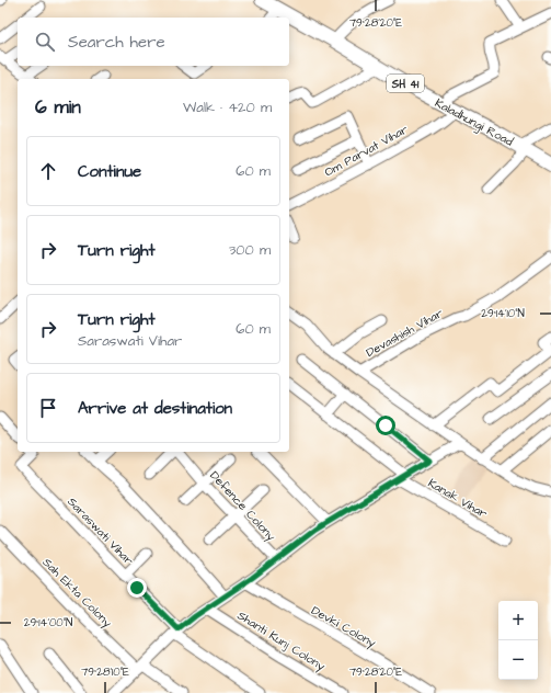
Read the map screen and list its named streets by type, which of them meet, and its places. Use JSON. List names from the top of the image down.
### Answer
{
  "streets": {
    "main road": ["SH 41", "Kaladhungi Road"],
    "street": [
      "Om Parvat Vihar",
      "Devashish Vihar",
      "Kanak Vihar",
      "Defence Colony",
      "Saraswati Vihar",
      "Sah Ekta Colony",
      "Devki Colony",
      "Shanti Kunj Colony"
    ]
  },
  "crossings": [
    ["Kaladhungi Road", "Om Parvat Vihar"]
  ],
  "page": {
    "search": "Search here",
    "heading": ["6 min", "Walk · 420 m"],
    "list": [
      ["Continue", "60 m"],
      ["Turn right", "300 m"],
      ["Turn right", "Saraswati Vihar", "60 m"],
      "Arrive at destination"
    ],
    "map_buttons": ["+", "−"]
  },
  "coordinates": [
    "79°28'20\"E",
    "29°14'10\"N",
    "29°14'00\"N",
    "79°28'10\"E"
  ]
}
